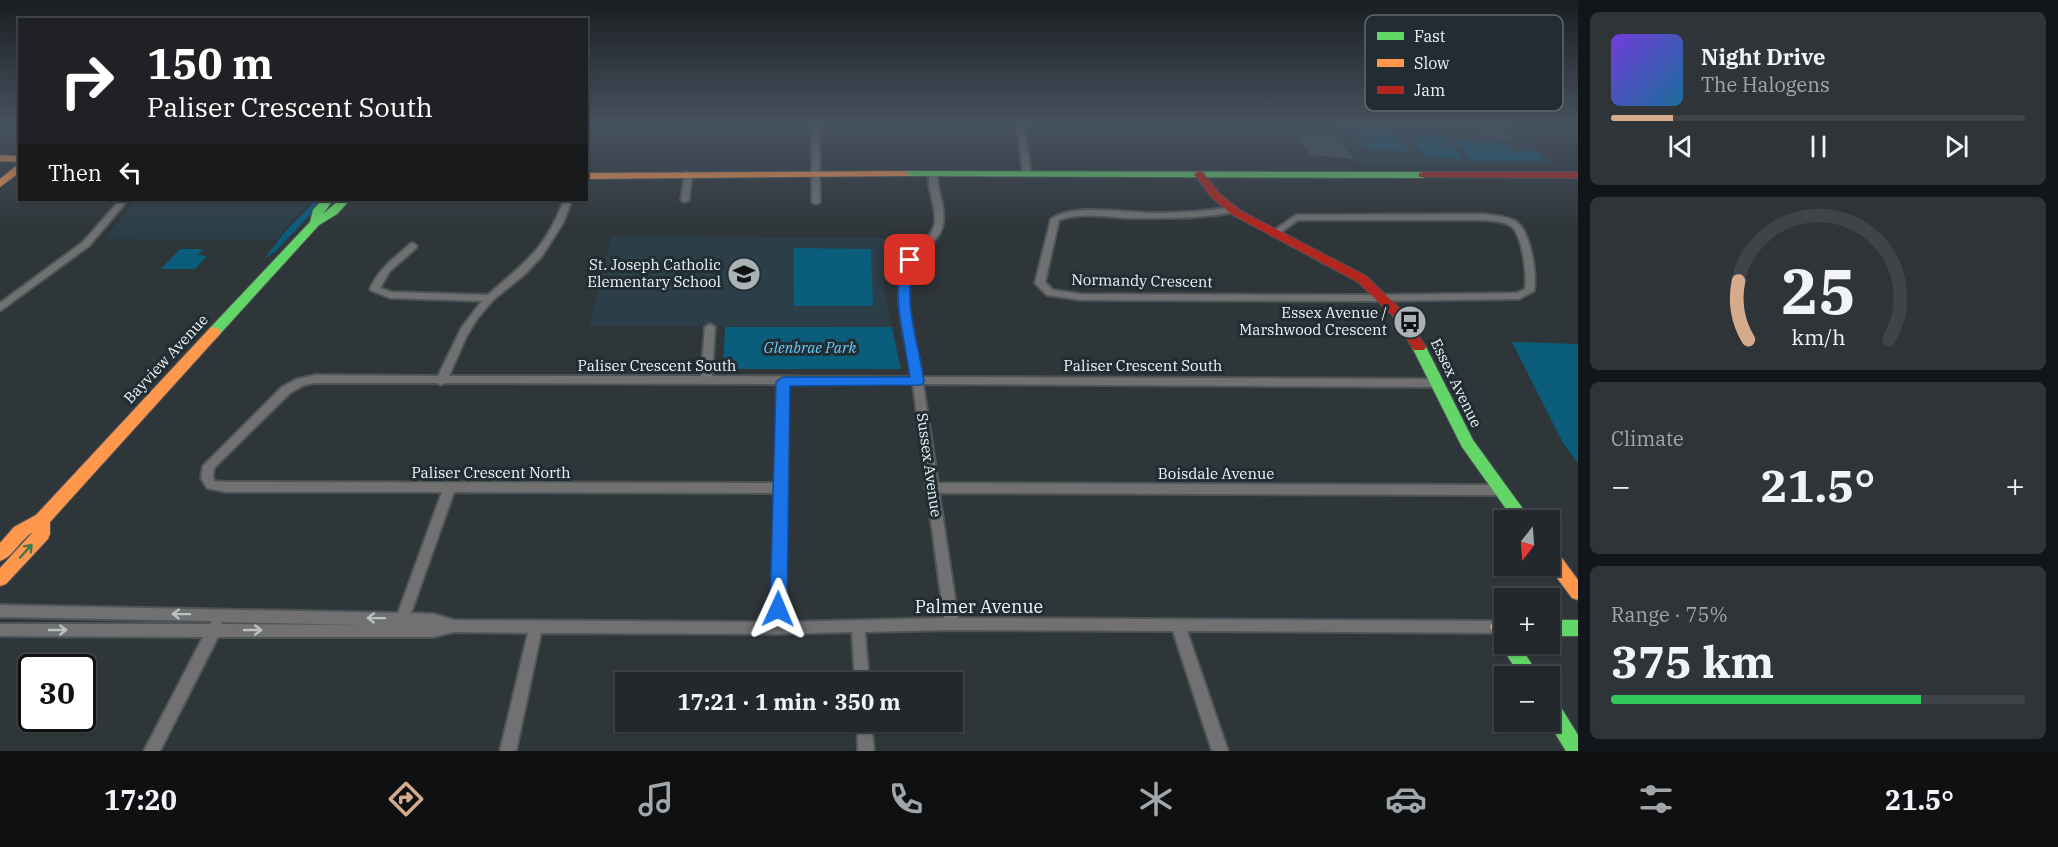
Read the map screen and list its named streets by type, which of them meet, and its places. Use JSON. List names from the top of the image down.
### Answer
{
  "streets": {
    "street": [
      "Normandy Crescent",
      "Bayview Avenue",
      "Paliser Crescent South",
      "Essex Avenue",
      "Sussex Avenue",
      "Paliser Crescent North",
      "Boisdale Avenue",
      "Palmer Avenue"
    ]
  },
  "crossings": [
    ["Normandy Crescent", "Essex Avenue"],
    ["Paliser Crescent South", "Essex Avenue"],
    ["Paliser Crescent South", "Sussex Avenue"],
    ["Paliser Crescent South", "Paliser Crescent North"],
    ["Essex Avenue", "Boisdale Avenue"],
    ["Sussex Avenue", "Boisdale Avenue"],
    ["Sussex Avenue", "Palmer Avenue"]
  ],
  "parks": ["Glenbrae Park"],
  "places": {
    "school or university": ["St. Joseph Catholic Elementary School"],
    "bus stop": ["Essex Avenue / Marshwood Crescent"]
  },
  "legend": ["Fast", "Slow", "Jam"],
  "north": "bottom",
  "page": {
    "turn": ["150 m", "Paliser Crescent South"],
    "song": ["Night Drive", "The Halogens"],
    "then": "Then",
    "tile": [
      "Climate",
      ["Range · 75%", "375 km"]
    ],
    "heat": ["−", "21.5°", "+"],
    "map_buttons": ["+", "−"],
    "limit": "30",
    "trip": "17:21 · 1 min · 350 m",
    "tabs": ["17:20", "21.5°"],
    "gauge": ["25", "km/h"]
  }
}
